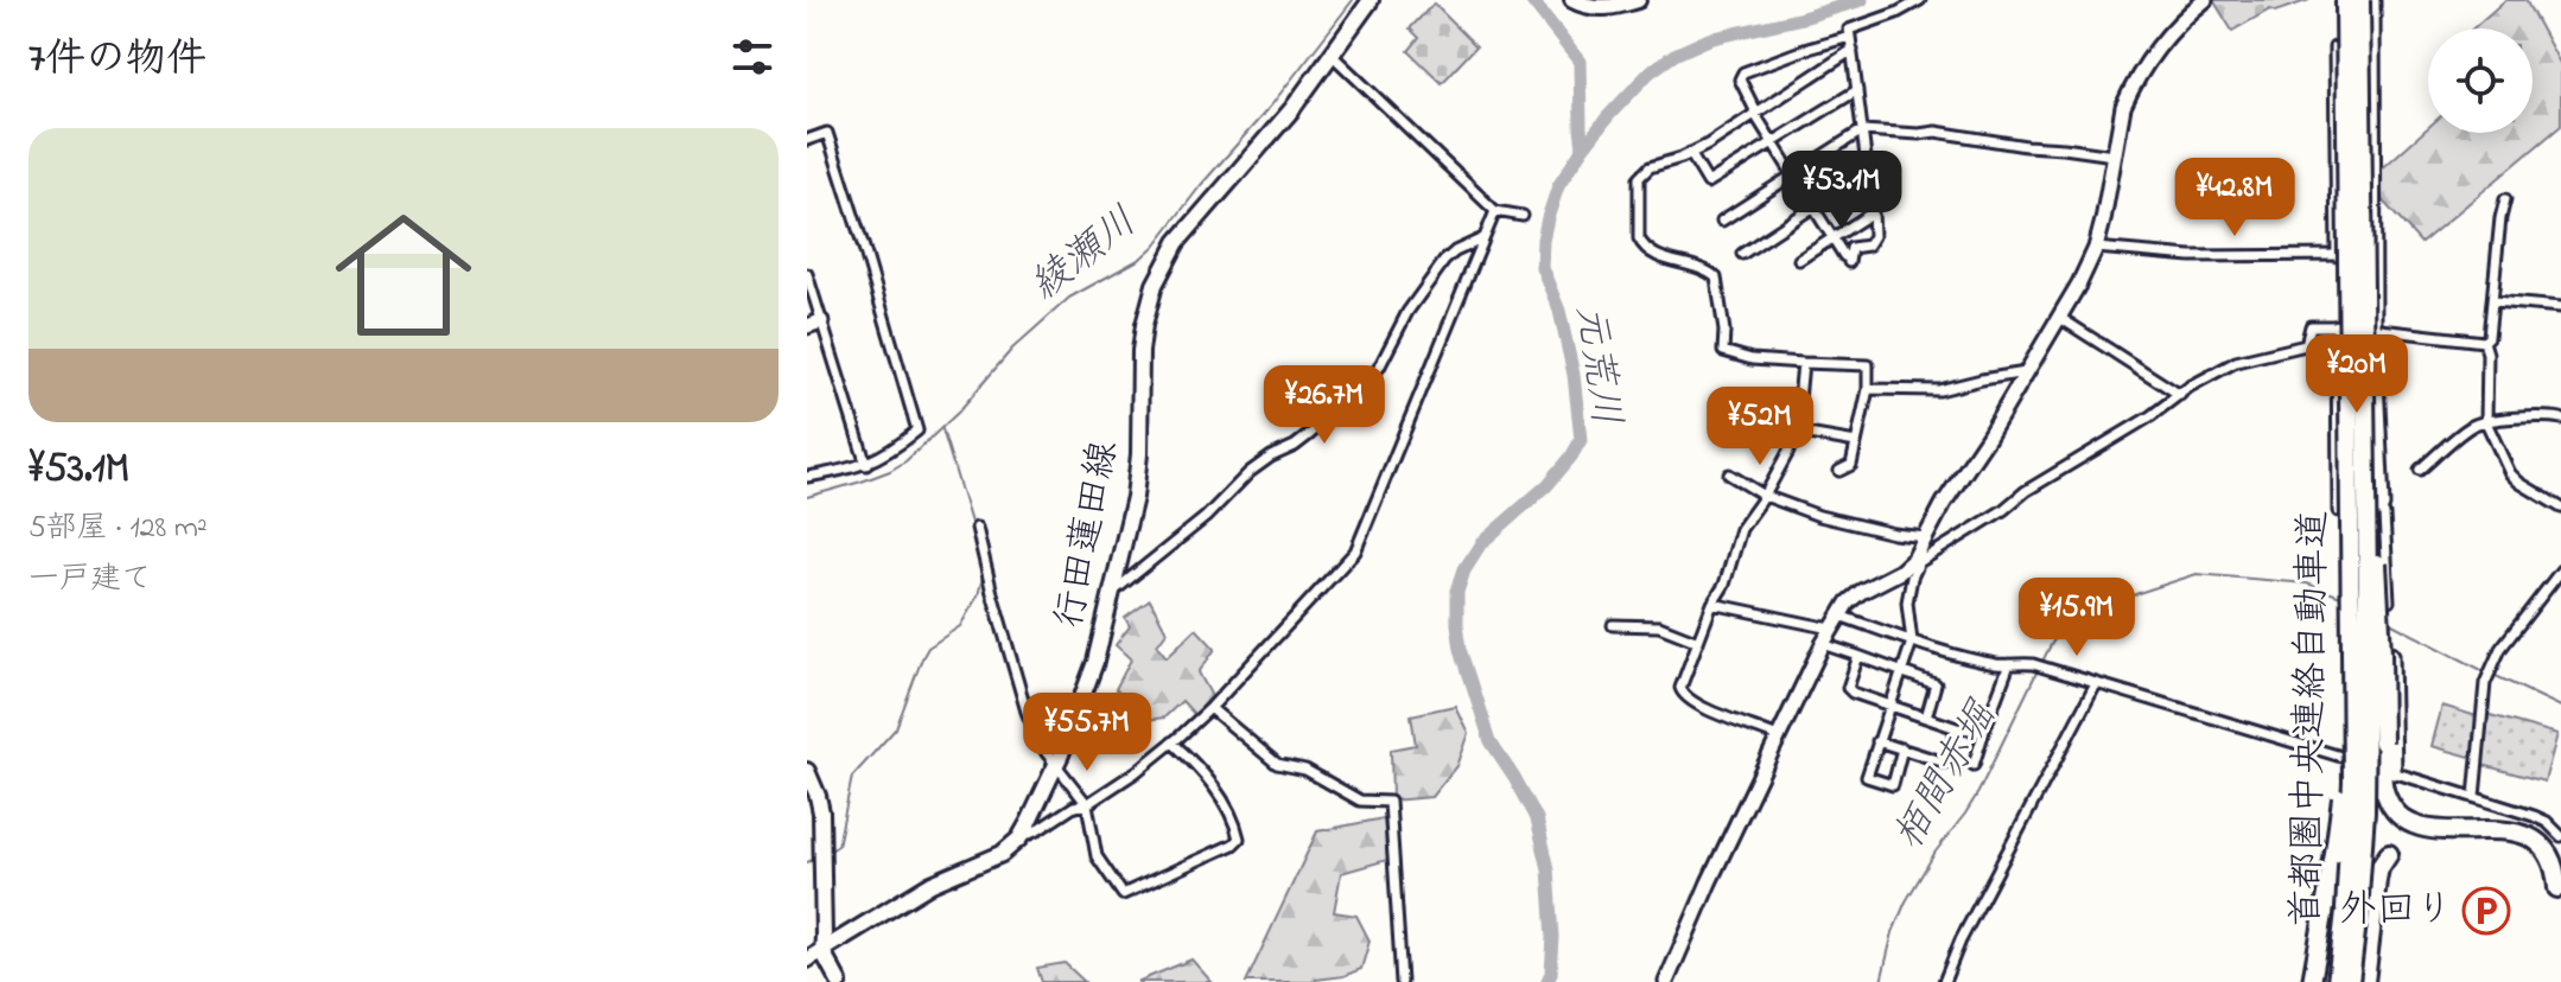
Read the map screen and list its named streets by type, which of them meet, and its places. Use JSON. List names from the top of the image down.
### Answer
{
  "streets": {
    "highway": ["首都圏中央連絡自動車道"],
    "main road": ["行田蓮田線"]
  },
  "water": ["綾瀬川", "元荒川", "栢間赤堀"],
  "places": {
    "parking": ["外回り"]
  },
  "page": {
    "heading": "7件の物件",
    "list": [
      {
        "name": "¥53.1M",
        "note": "5部屋 · 128 m² · 一戸建て"
      }
    ],
    "price": [
      "¥53.1M",
      "¥42.8M",
      "¥20M",
      "¥26.7M",
      "¥52M",
      "¥15.9M",
      "¥55.7M"
    ]
  }
}
